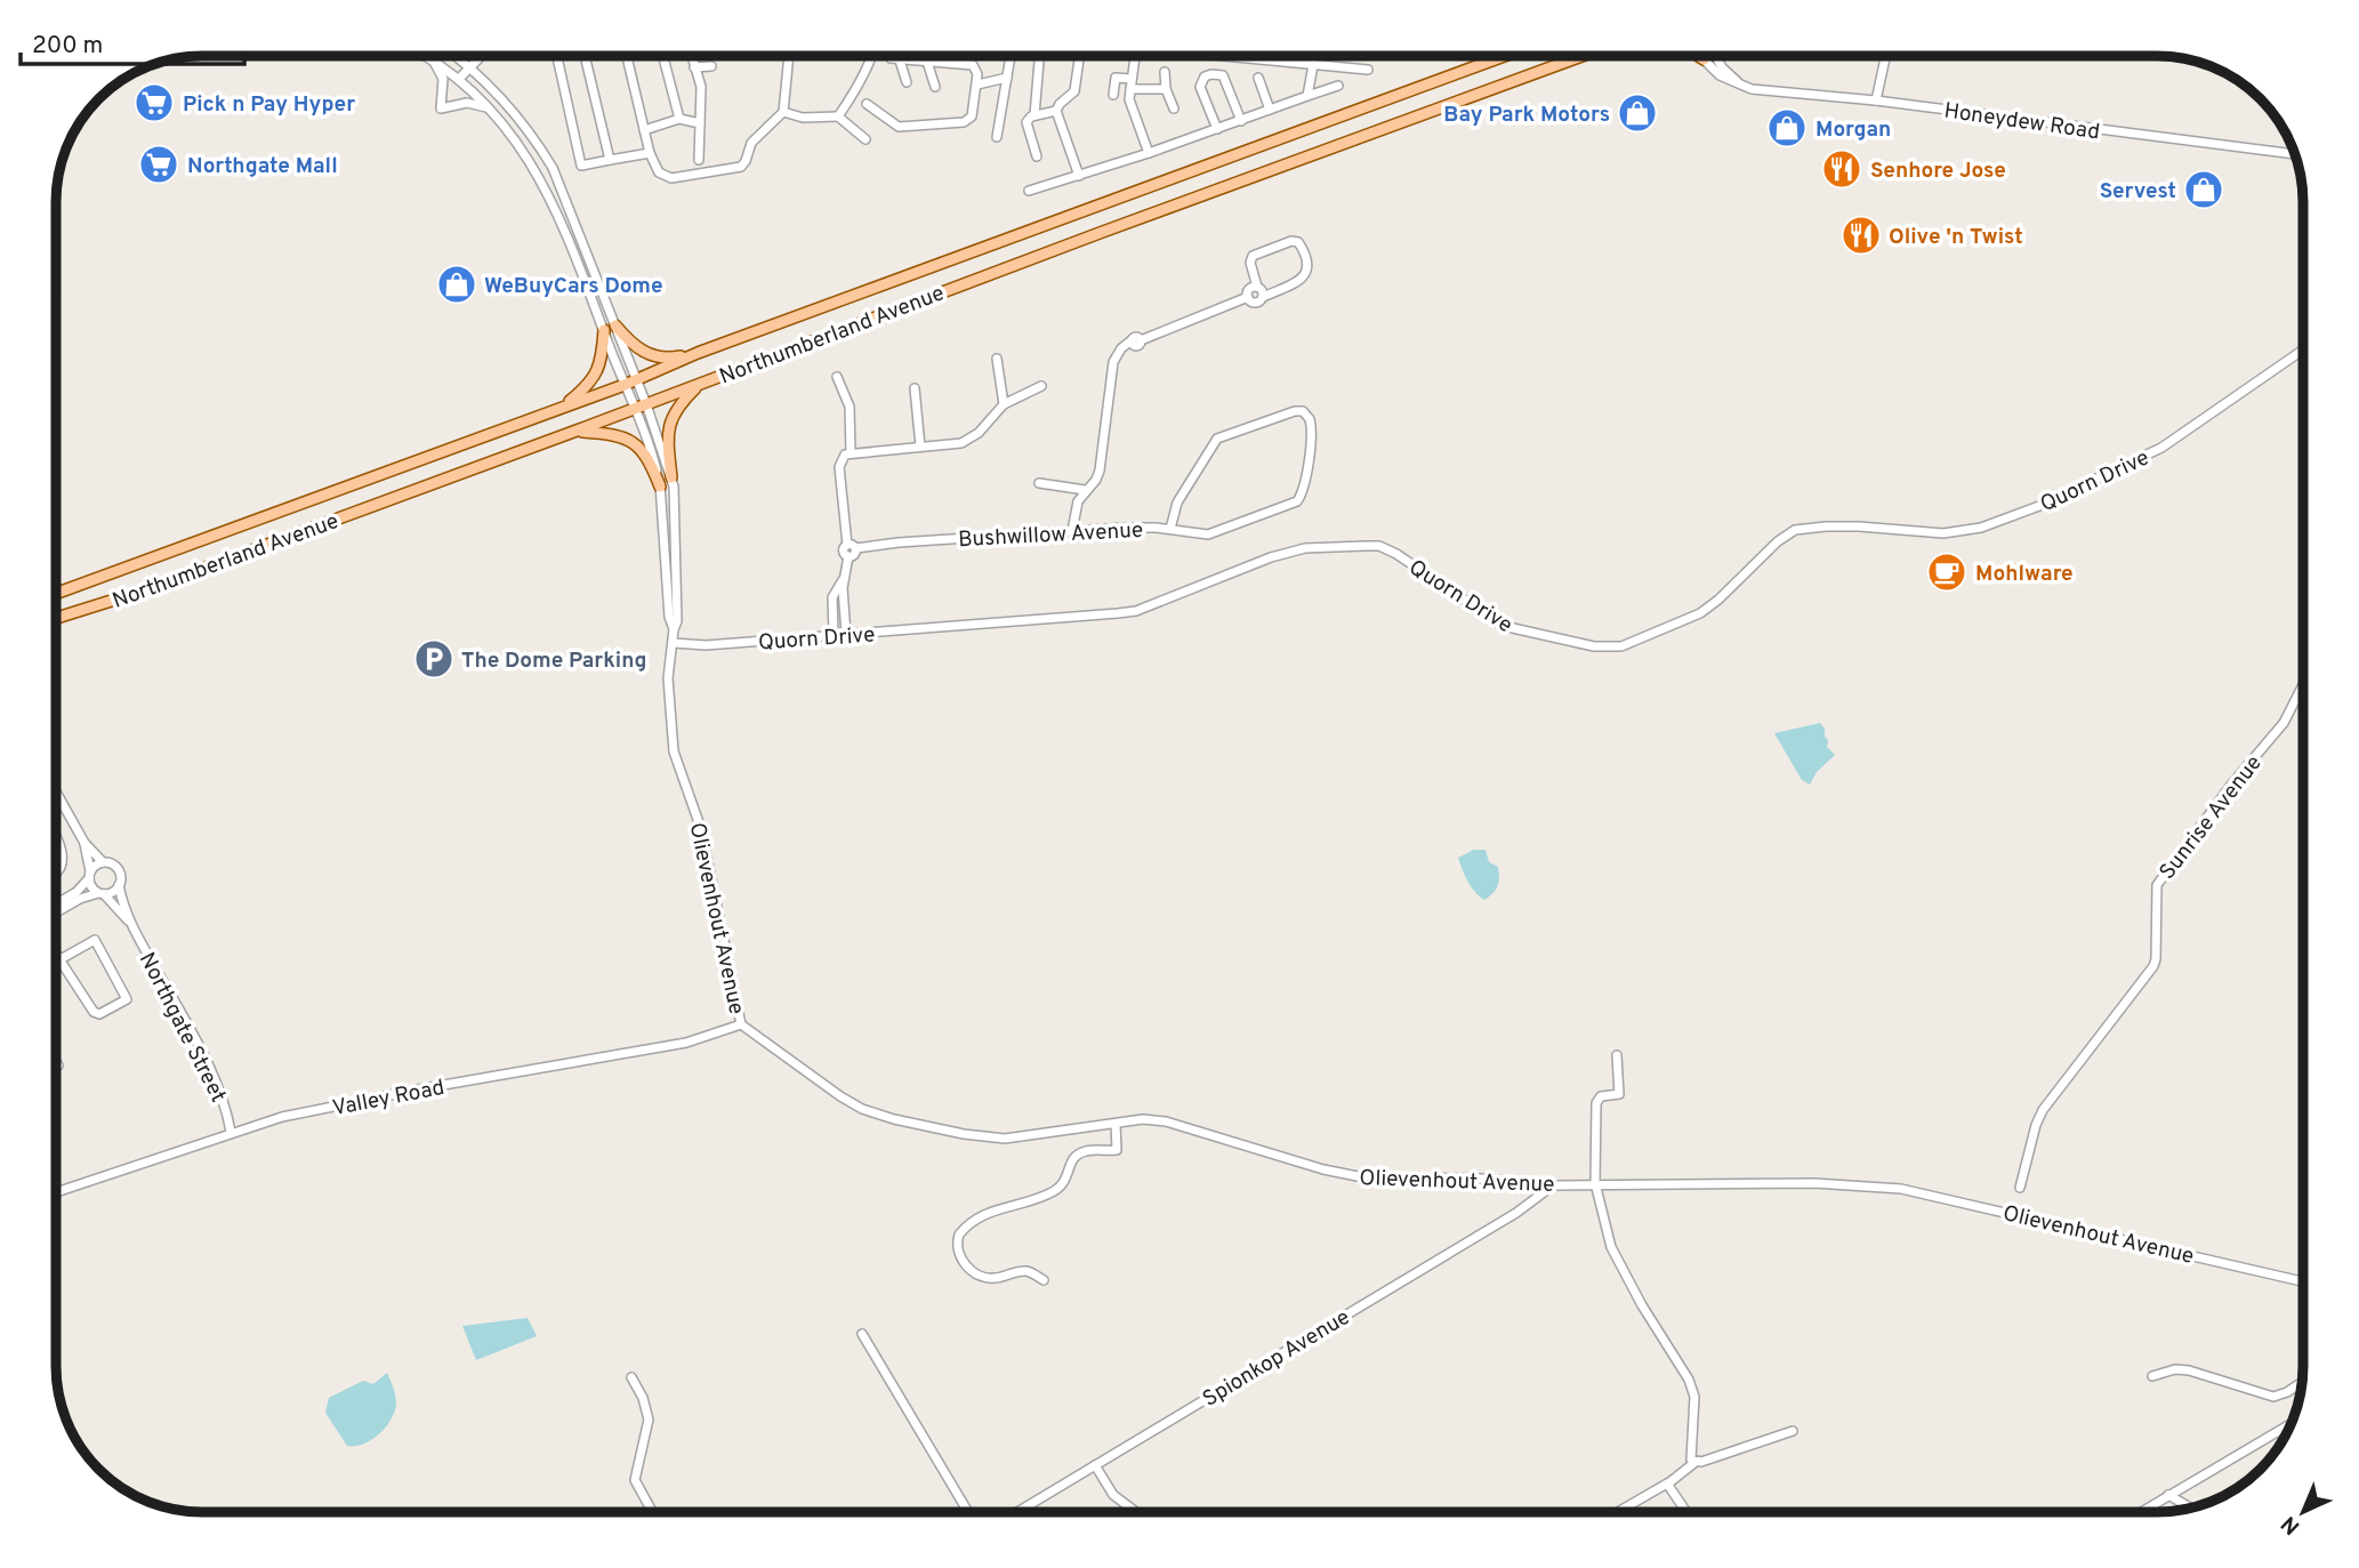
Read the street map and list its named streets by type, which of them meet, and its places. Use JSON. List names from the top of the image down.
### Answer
{
  "streets": {
    "main road": ["Northumberland Avenue"],
    "street": [
      "Honeydew Road",
      "Quorn Drive",
      "Bushwillow Avenue",
      "Sunrise Avenue",
      "Olievenhout Avenue",
      "Northgate Street",
      "Valley Road",
      "Spionkop Avenue"
    ]
  },
  "crossings": [
    ["Northumberland Avenue", "Olievenhout Avenue"],
    ["Quorn Drive", "Olievenhout Avenue"],
    ["Olievenhout Avenue", "Valley Road"],
    ["Olievenhout Avenue", "Spionkop Avenue"],
    ["Northgate Street", "Valley Road"]
  ],
  "places": {
    "supermarket": ["Pick n Pay Hyper", "Northgate Mall"],
    "shop": [
      "Bay Park Motors",
      "Morgan",
      "Servest",
      "WeBuyCars Dome"
    ],
    "restaurant": ["Senhore Jose", "Olive 'n Twist"],
    "cafe": ["Mohlware"],
    "parking": ["The Dome Parking"]
  },
  "scale_bar": "200 m",
  "north": "bottom left"
}
